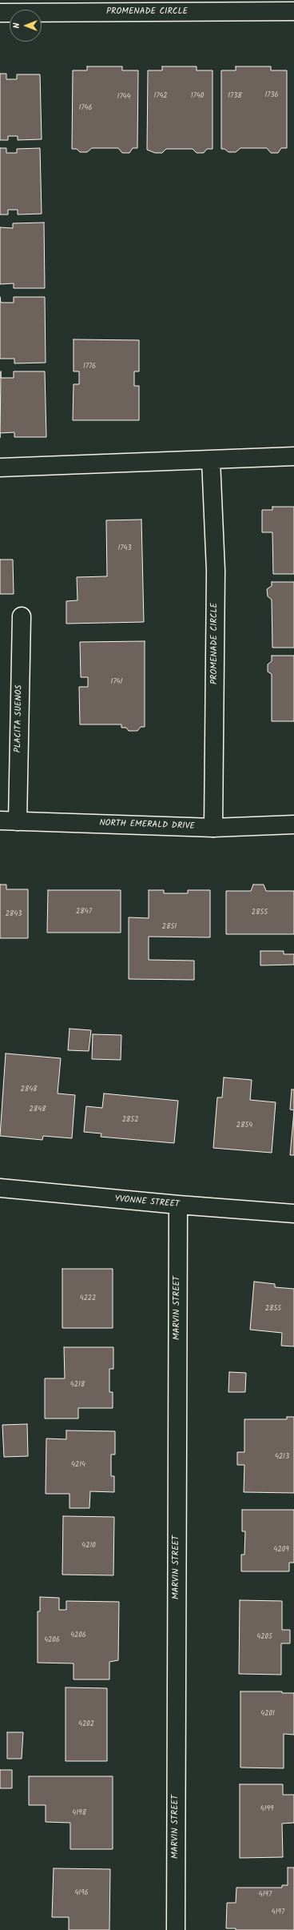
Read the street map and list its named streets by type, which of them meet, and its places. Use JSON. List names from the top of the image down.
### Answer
{
  "streets": {
    "street": [
      "PROMENADE CIRCLE",
      "PLACITA SUENOS",
      "NORTH EMERALD DRIVE",
      "YVONNE STREET",
      "MARVIN STREET"
    ]
  },
  "crossings": [
    ["PROMENADE CIRCLE", "NORTH EMERALD DRIVE"],
    ["PLACITA SUENOS", "NORTH EMERALD DRIVE"],
    ["YVONNE STREET", "MARVIN STREET"]
  ],
  "house_numbers": [
    "1736",
    "1742",
    "1740",
    "1738",
    "1744",
    "1746",
    "1776",
    "1743",
    "1741",
    "2847",
    "2855",
    "2843",
    "2851",
    "2848",
    "2848",
    "2852",
    "2854",
    "4222",
    "2855",
    "4218",
    "4213",
    "4214",
    "4210",
    "4209",
    "4206",
    "4205",
    "4206",
    "4201",
    "4202",
    "4199",
    "4198",
    "4196",
    "4197",
    "4197"
  ],
  "north": "left"
}
